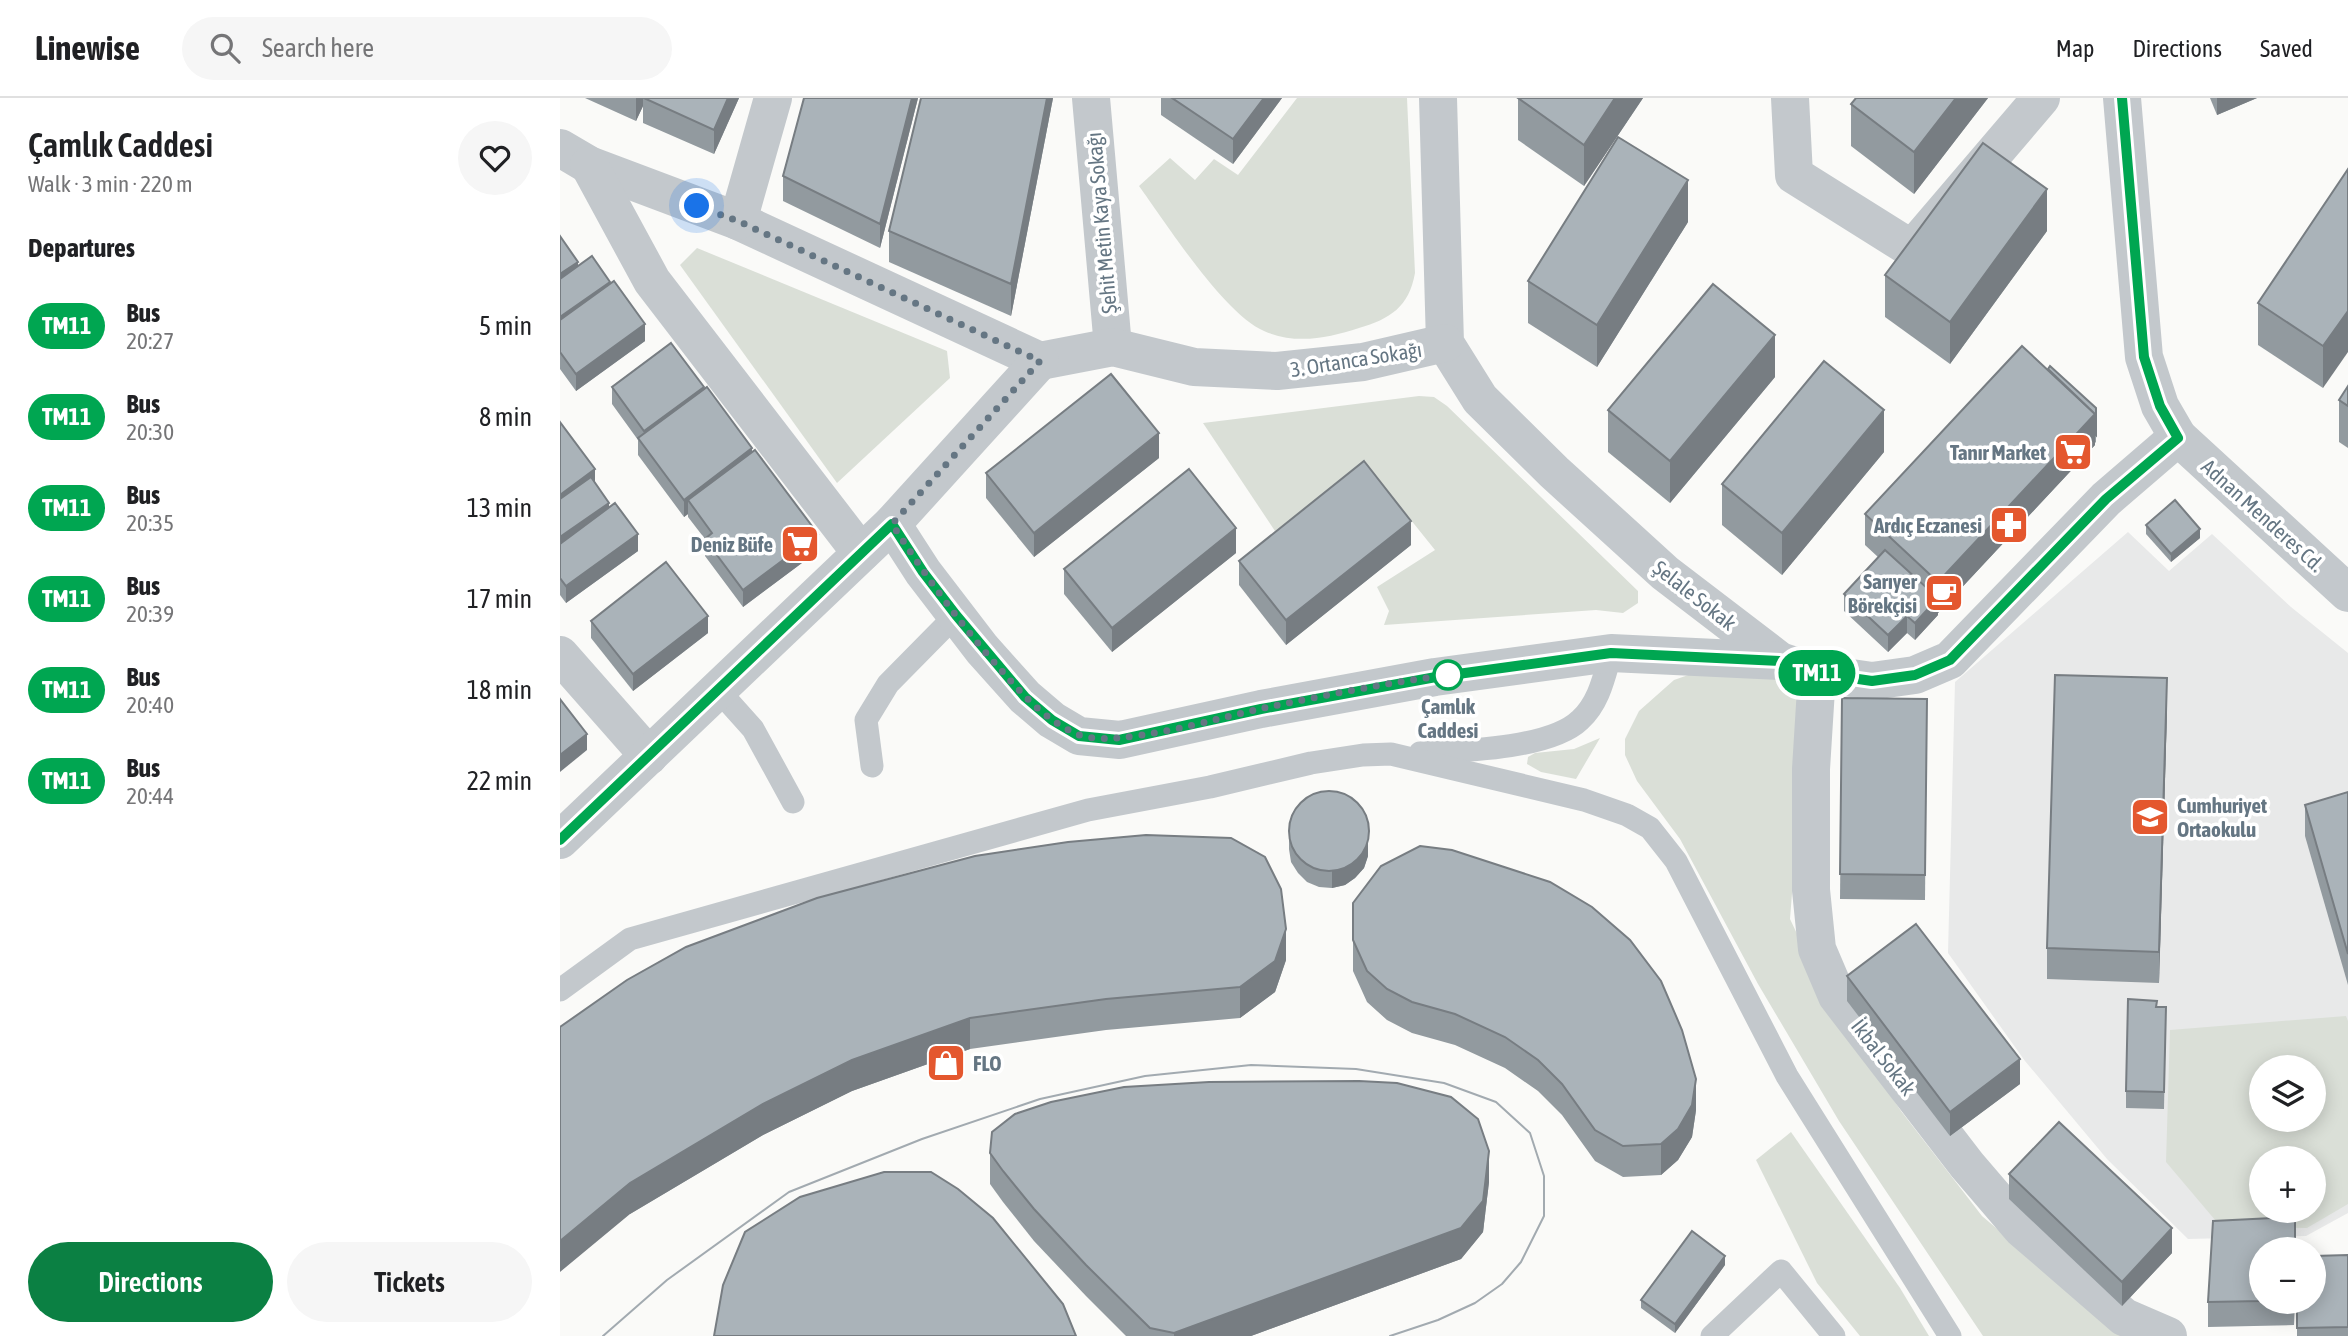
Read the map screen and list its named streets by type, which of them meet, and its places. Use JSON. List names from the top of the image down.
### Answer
{
  "streets": {
    "street": [
      "Şehit Metin Kaya Sokağı",
      "3. Ortanca Sokağı",
      "Adnan Menderes Cd.",
      "Şelale Sokak",
      "İkbal Sokak"
    ]
  },
  "crossings": [
    ["Şehit Metin Kaya Sokağı", "3. Ortanca Sokağı"],
    ["3. Ortanca Sokağı", "Şelale Sokak"],
    ["Adnan Menderes Cd.", "Şelale Sokak"],
    ["Şelale Sokak", "İkbal Sokak"]
  ],
  "places": {
    "supermarket": ["Tanır Market", "Deniz Büfe"],
    "pharmacy": ["Ardıç Eczanesi"],
    "cafe": ["Sarıyer Börekçisi"],
    "other": ["Çamlık Caddesi"],
    "school or university": ["Cumhuriyet Ortaokulu"],
    "shop": ["FLO"]
  },
  "lines": ["bus line TM11"],
  "page": {
    "header": "Linewise",
    "search": "Search here",
    "nav": ["Map", "Directions", "Saved"],
    "heading": [
      ["Çamlık Caddesi", "Walk · 3 min · 220 m"],
      "Departures"
    ],
    "on_map": "TM11",
    "list": [
      {
        "mark": "TM11",
        "name": "Bus",
        "note": "20:27",
        "value": "5 min"
      },
      {
        "mark": "TM11",
        "name": "Bus",
        "note": "20:30",
        "value": "8 min"
      },
      {
        "mark": "TM11",
        "name": "Bus",
        "note": "20:35",
        "value": "13 min"
      },
      {
        "mark": "TM11",
        "name": "Bus",
        "note": "20:39",
        "value": "17 min"
      },
      {
        "mark": "TM11",
        "name": "Bus",
        "note": "20:40",
        "value": "18 min"
      },
      {
        "mark": "TM11",
        "name": "Bus",
        "note": "20:44",
        "value": "22 min"
      }
    ],
    "map_buttons": ["+", "−"],
    "buttons": ["Directions", "Tickets"]
  }
}
